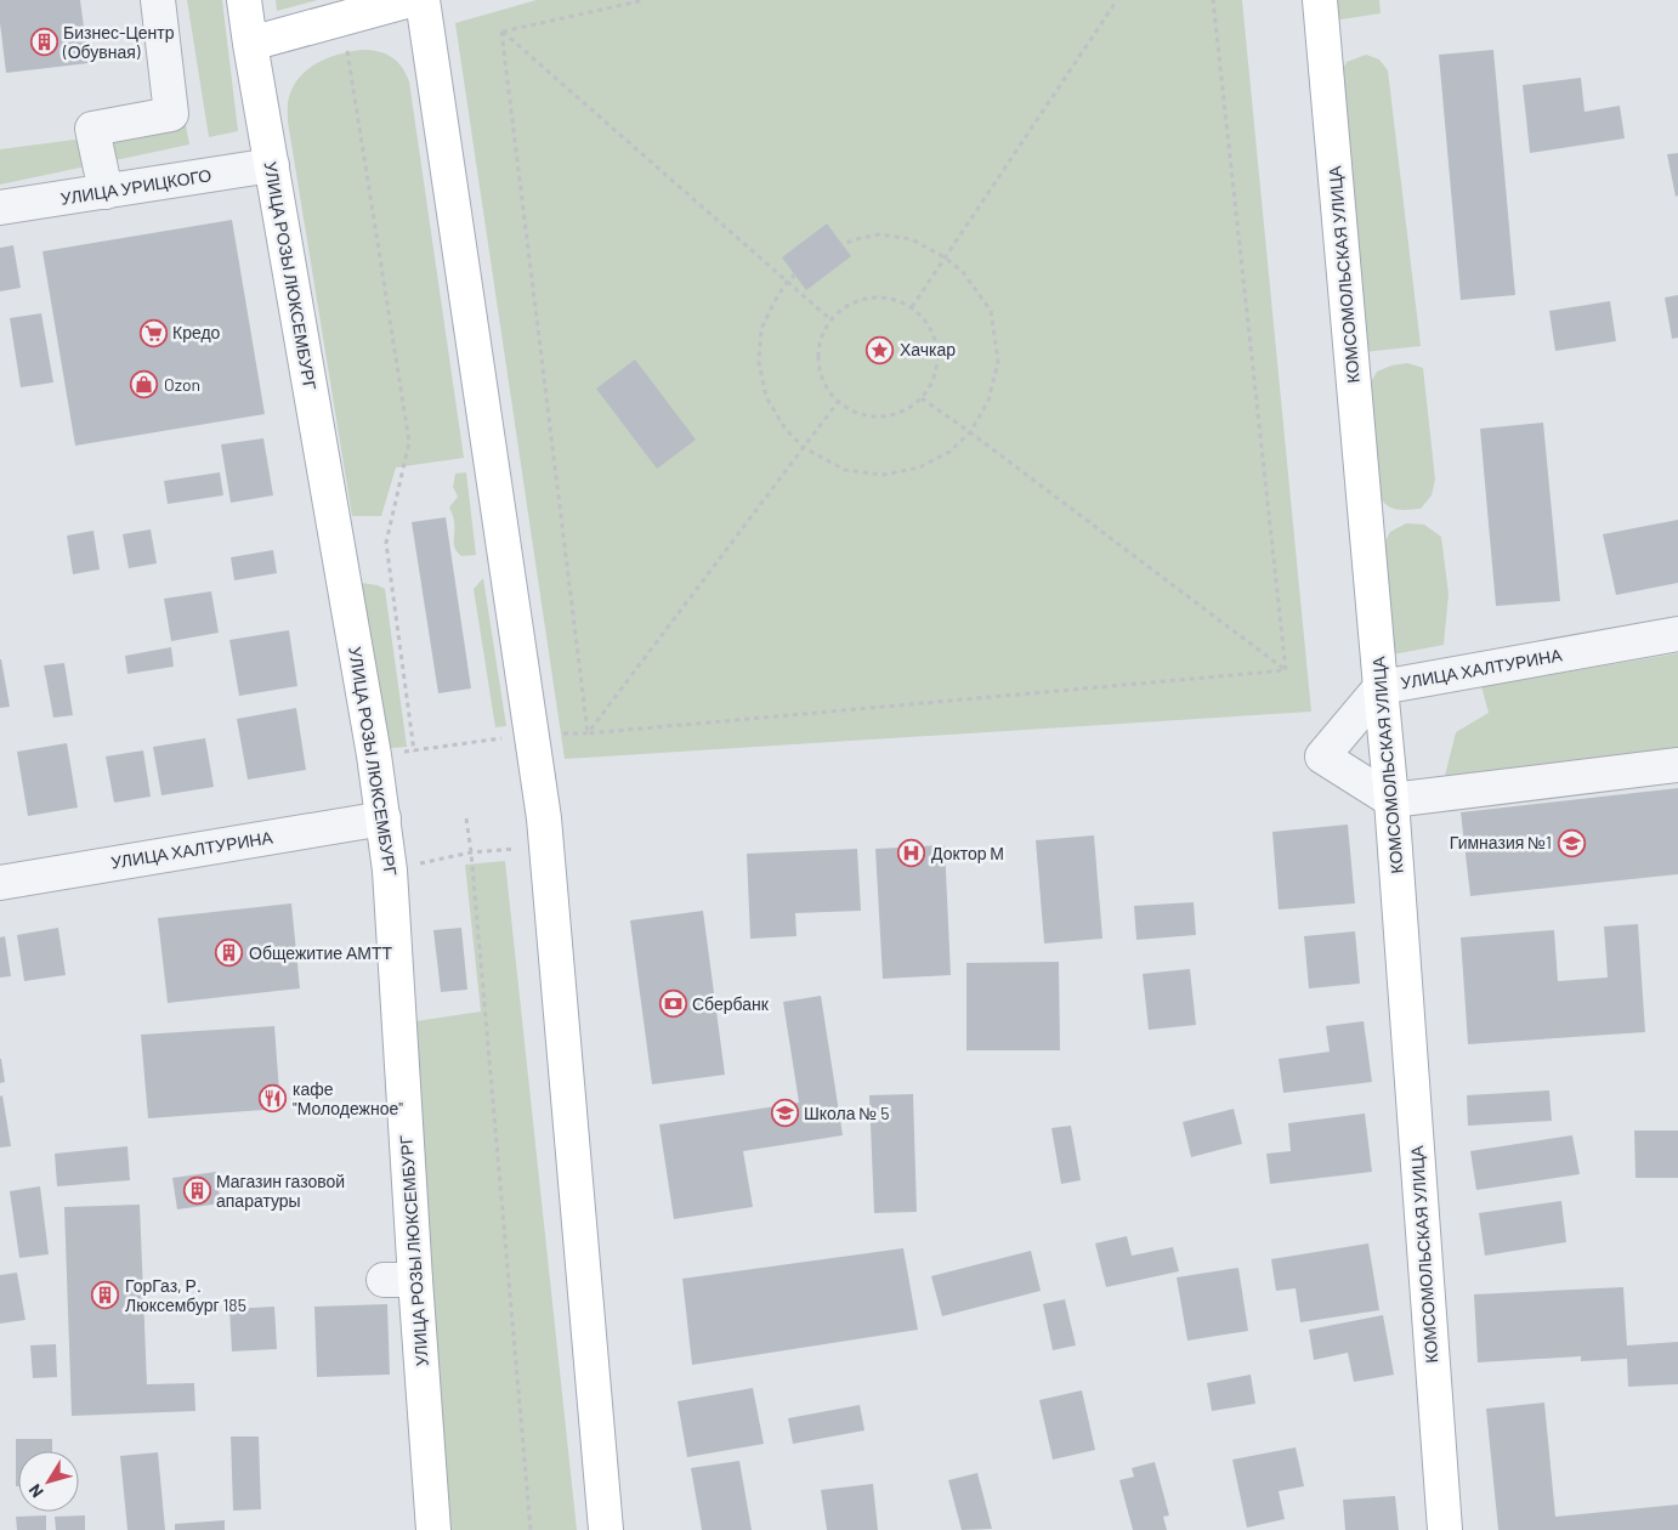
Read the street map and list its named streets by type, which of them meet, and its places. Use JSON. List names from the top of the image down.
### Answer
{
  "streets": {
    "main road": ["КОМСОМОЛЬСКАЯ УЛИЦА", "УЛИЦА РОЗЫ ЛЮКСЕМБУРГ"],
    "street": ["УЛИЦА УРИЦКОГО", "УЛИЦА ХАЛТУРИНА"]
  },
  "crossings": [
    ["УЛИЦА УРИЦКОГО", "УЛИЦА РОЗЫ ЛЮКСЕМБУРГ"],
    ["КОМСОМОЛЬСКАЯ УЛИЦА", "УЛИЦА ХАЛТУРИНА"],
    ["УЛИЦА РОЗЫ ЛЮКСЕМБУРГ", "УЛИЦА ХАЛТУРИНА"]
  ],
  "places": {
    "building": [
      "Бизнес-Центр (Обувная)",
      "Общежитие АМТТ",
      "Магазин газовой апаратуры",
      "ГорГаз, Р. Люксембург 185"
    ],
    "supermarket": ["Кредо"],
    "place": ["Хачкар"],
    "shop": ["Ozon"],
    "school or university": ["Гимназия №1", "Школа № 5"],
    "hospital": ["Доктор М"],
    "bank": ["Сбербанк"],
    "restaurant": ["кафе \"Молодежное\""]
  },
  "north": "bottom left"
}
